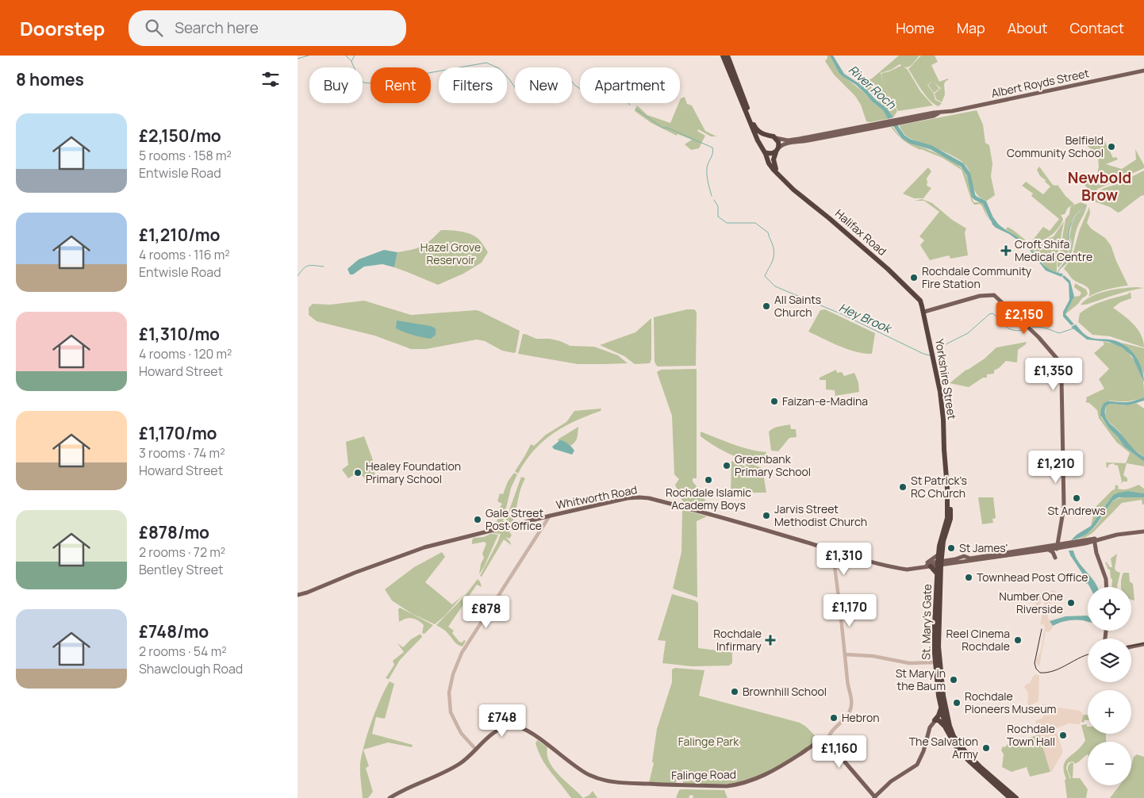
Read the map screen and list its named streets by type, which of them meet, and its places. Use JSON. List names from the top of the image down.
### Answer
{
  "streets": {
    "highway": ["Halifax Road", "Yorkshire Street", "St. Mary's Gate"],
    "main road": ["Albert Royds Street", "Whitworth Road", "Falinge Road"]
  },
  "crossings": [
    ["Albert Royds Street", "Halifax Road"],
    ["Halifax Road", "Yorkshire Street"],
    ["Whitworth Road", "St. Mary's Gate"]
  ],
  "districts": ["Newbold Brow"],
  "water": ["River Roch", "Hey Brook"],
  "parks": ["Hazel Grove Reservoir", "Falinge Park"],
  "places": {
    "other": [
      "Belfield Community School",
      "Rochdale Community Fire Station",
      "All Saints Church",
      "Faizan-e-Madina",
      "Greenbank Primary School",
      "Healey Foundation Primary School",
      "Rochdale Islamic Academy Boys",
      "St Patrick's RC Church",
      "St Andrews",
      "Jarvis Street Methodist Church",
      "Gale Street Post Office",
      "St James'",
      "Townhead Post Office",
      "Number One Riverside",
      "Reel Cinema Rochdale",
      "St Mary in the Baum",
      "Brownhill School",
      "Rochdale Pioneers Museum",
      "Hebron",
      "Rochdale Town Hall",
      "The Salvation Army"
    ],
    "health": ["Croft Shifa Medical Centre", "Rochdale Infirmary"]
  },
  "page": {
    "header": "Doorstep",
    "search": "Search here",
    "nav": [
      "Home",
      "Map",
      "About",
      "Contact"
    ],
    "heading": "8 homes",
    "chip": [
      "Buy",
      "Rent",
      "Filters",
      "New",
      "Apartment"
    ],
    "list": [
      {
        "name": "£2,150/mo",
        "note": "5 rooms · 158 m² · Entwisle Road"
      },
      {
        "name": "£1,210/mo",
        "note": "4 rooms · 116 m² · Entwisle Road"
      },
      {
        "name": "£1,310/mo",
        "note": "4 rooms · 120 m² · Howard Street"
      },
      {
        "name": "£1,170/mo",
        "note": "3 rooms · 74 m² · Howard Street"
      },
      {
        "name": "£878/mo",
        "note": "2 rooms · 72 m² · Bentley Street"
      },
      {
        "name": "£748/mo",
        "note": "2 rooms · 54 m² · Shawclough Road"
      }
    ],
    "price": [
      "£2,150",
      "£1,350",
      "£1,210",
      "£1,310",
      "£1,170",
      "£878",
      "£748",
      "£1,160"
    ],
    "map_buttons": ["+", "−"]
  }
}
